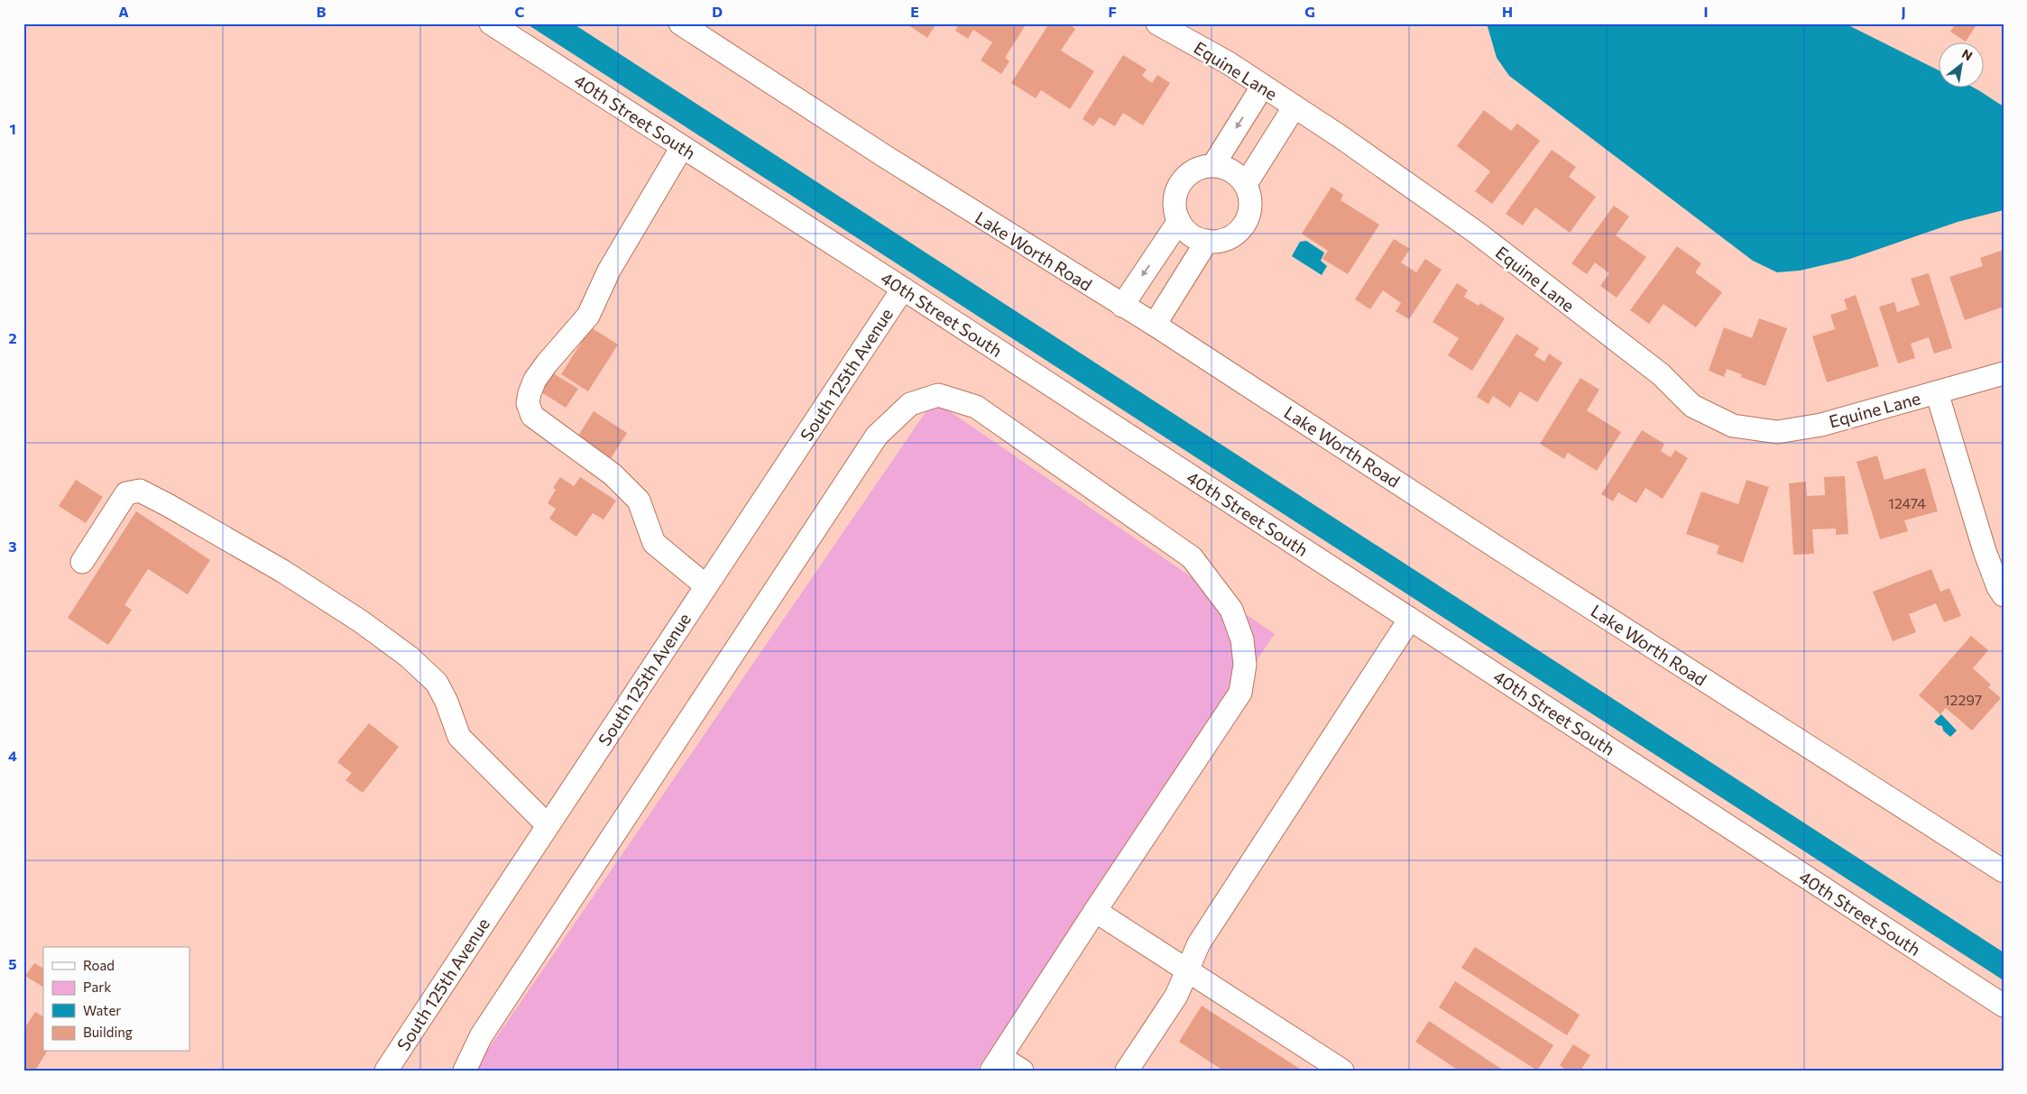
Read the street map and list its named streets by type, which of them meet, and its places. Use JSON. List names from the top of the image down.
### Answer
{
  "streets": {
    "street": [
      "Equine Lane",
      "40th Street South",
      "Lake Worth Road",
      "South 125th Avenue"
    ]
  },
  "crossings": [
    ["40th Street South", "South 125th Avenue"]
  ],
  "house_numbers": ["12474", "12297"],
  "legend": [
    "Road",
    "Park",
    "Water",
    "Building"
  ],
  "north": "top right",
  "grid": {
    "columns": [
      "A",
      "B",
      "C",
      "D",
      "E",
      "F",
      "G",
      "H",
      "I",
      "J"
    ],
    "rows": [
      "1",
      "2",
      "3",
      "4",
      "5"
    ]
  }
}
